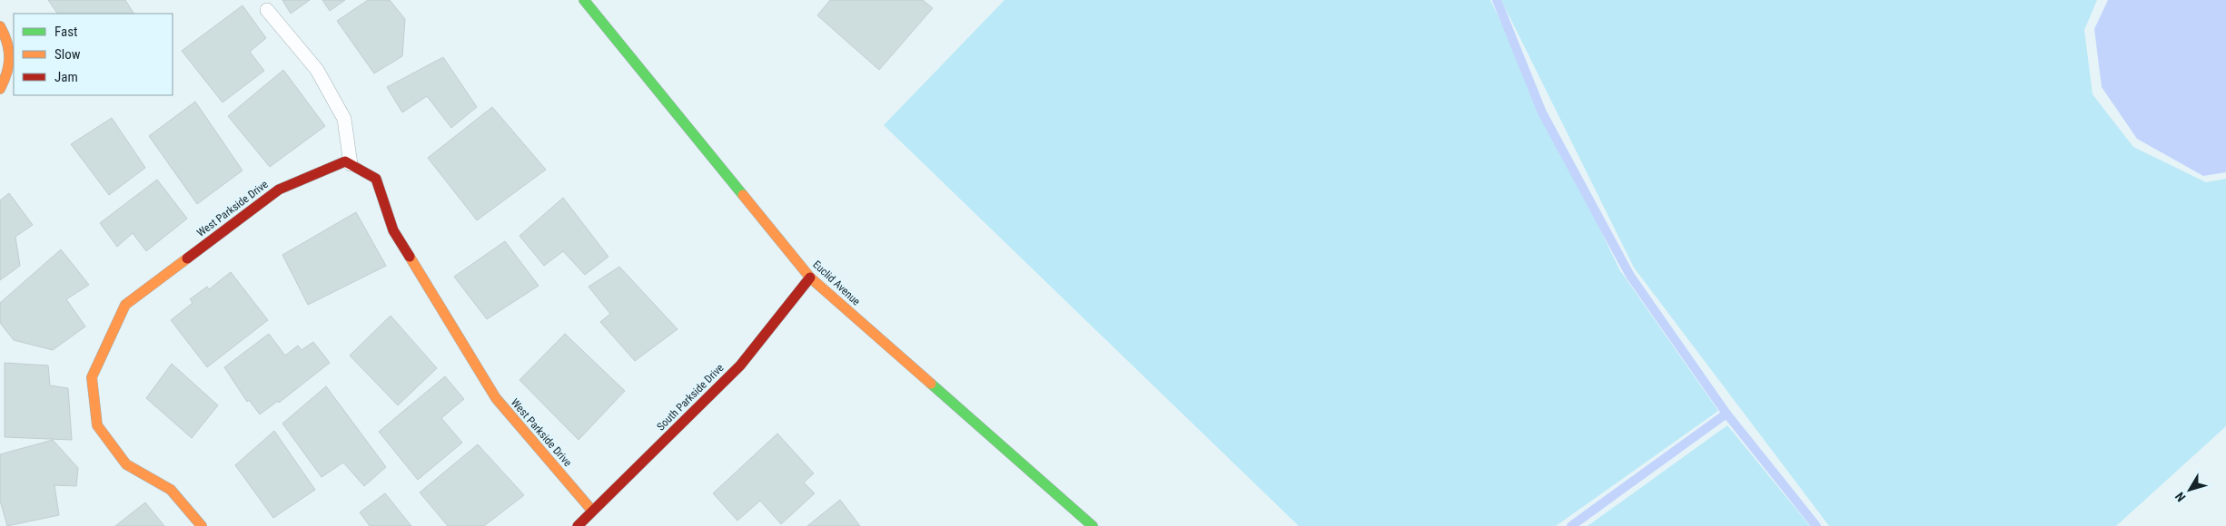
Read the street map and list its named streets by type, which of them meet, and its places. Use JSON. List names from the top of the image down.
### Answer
{
  "streets": {
    "street": ["West Parkside Drive", "Euclid Avenue", "South Parkside Drive"]
  },
  "crossings": [
    ["West Parkside Drive", "South Parkside Drive"],
    ["Euclid Avenue", "South Parkside Drive"]
  ],
  "legend": ["Fast", "Slow", "Jam"],
  "north": "bottom left"
}
